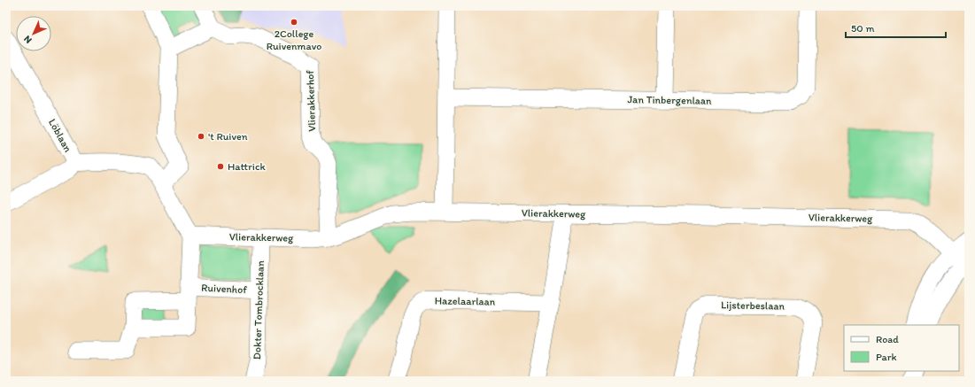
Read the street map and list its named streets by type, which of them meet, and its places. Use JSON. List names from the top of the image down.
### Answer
{
  "streets": {
    "street": [
      "Jan Tinbergenlaan",
      "Vlierakkerhof",
      "Löblaan",
      "Vlierakkerweg",
      "Ruivenhof",
      "Hazelaarlaan",
      "Lijsterbeslaan",
      "Dokter Tombrocklaan"
    ]
  },
  "crossings": [
    ["Vlierakkerhof", "Vlierakkerweg"],
    ["Vlierakkerweg", "Ruivenhof"],
    ["Vlierakkerweg", "Dokter Tombrocklaan"],
    ["Ruivenhof", "Dokter Tombrocklaan"]
  ],
  "places": ["2College Ruivenmavo", "'t Ruiven", "Hattrick"],
  "legend": ["Road", "Park"],
  "scale_bar": "50 m",
  "north": "bottom left"
}
